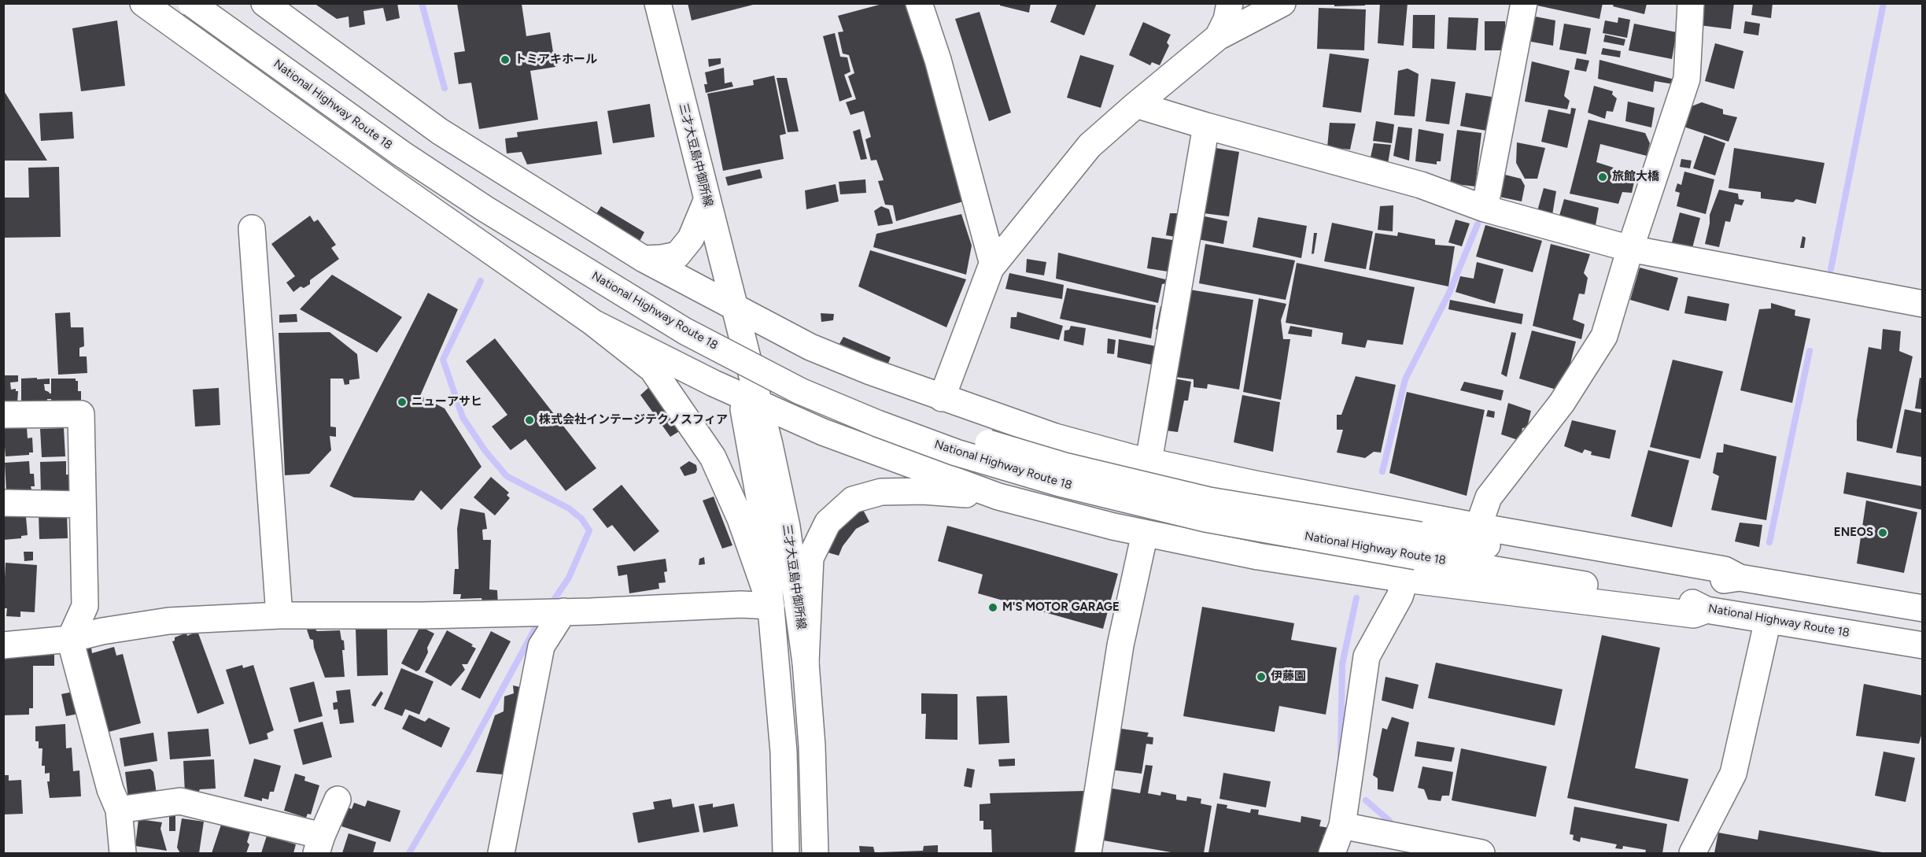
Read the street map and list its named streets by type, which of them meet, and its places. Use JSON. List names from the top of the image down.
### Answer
{
  "streets": {
    "main road": ["National Highway Route 18", "三才大豆島中御所線"]
  },
  "places": [
    "トミアキホール",
    "旅館大橋",
    "ニューアサヒ",
    "株式会社インテージテクノスフィア",
    "ENEOS",
    "M'S MOTOR GARAGE",
    "伊藤園"
  ]
}
